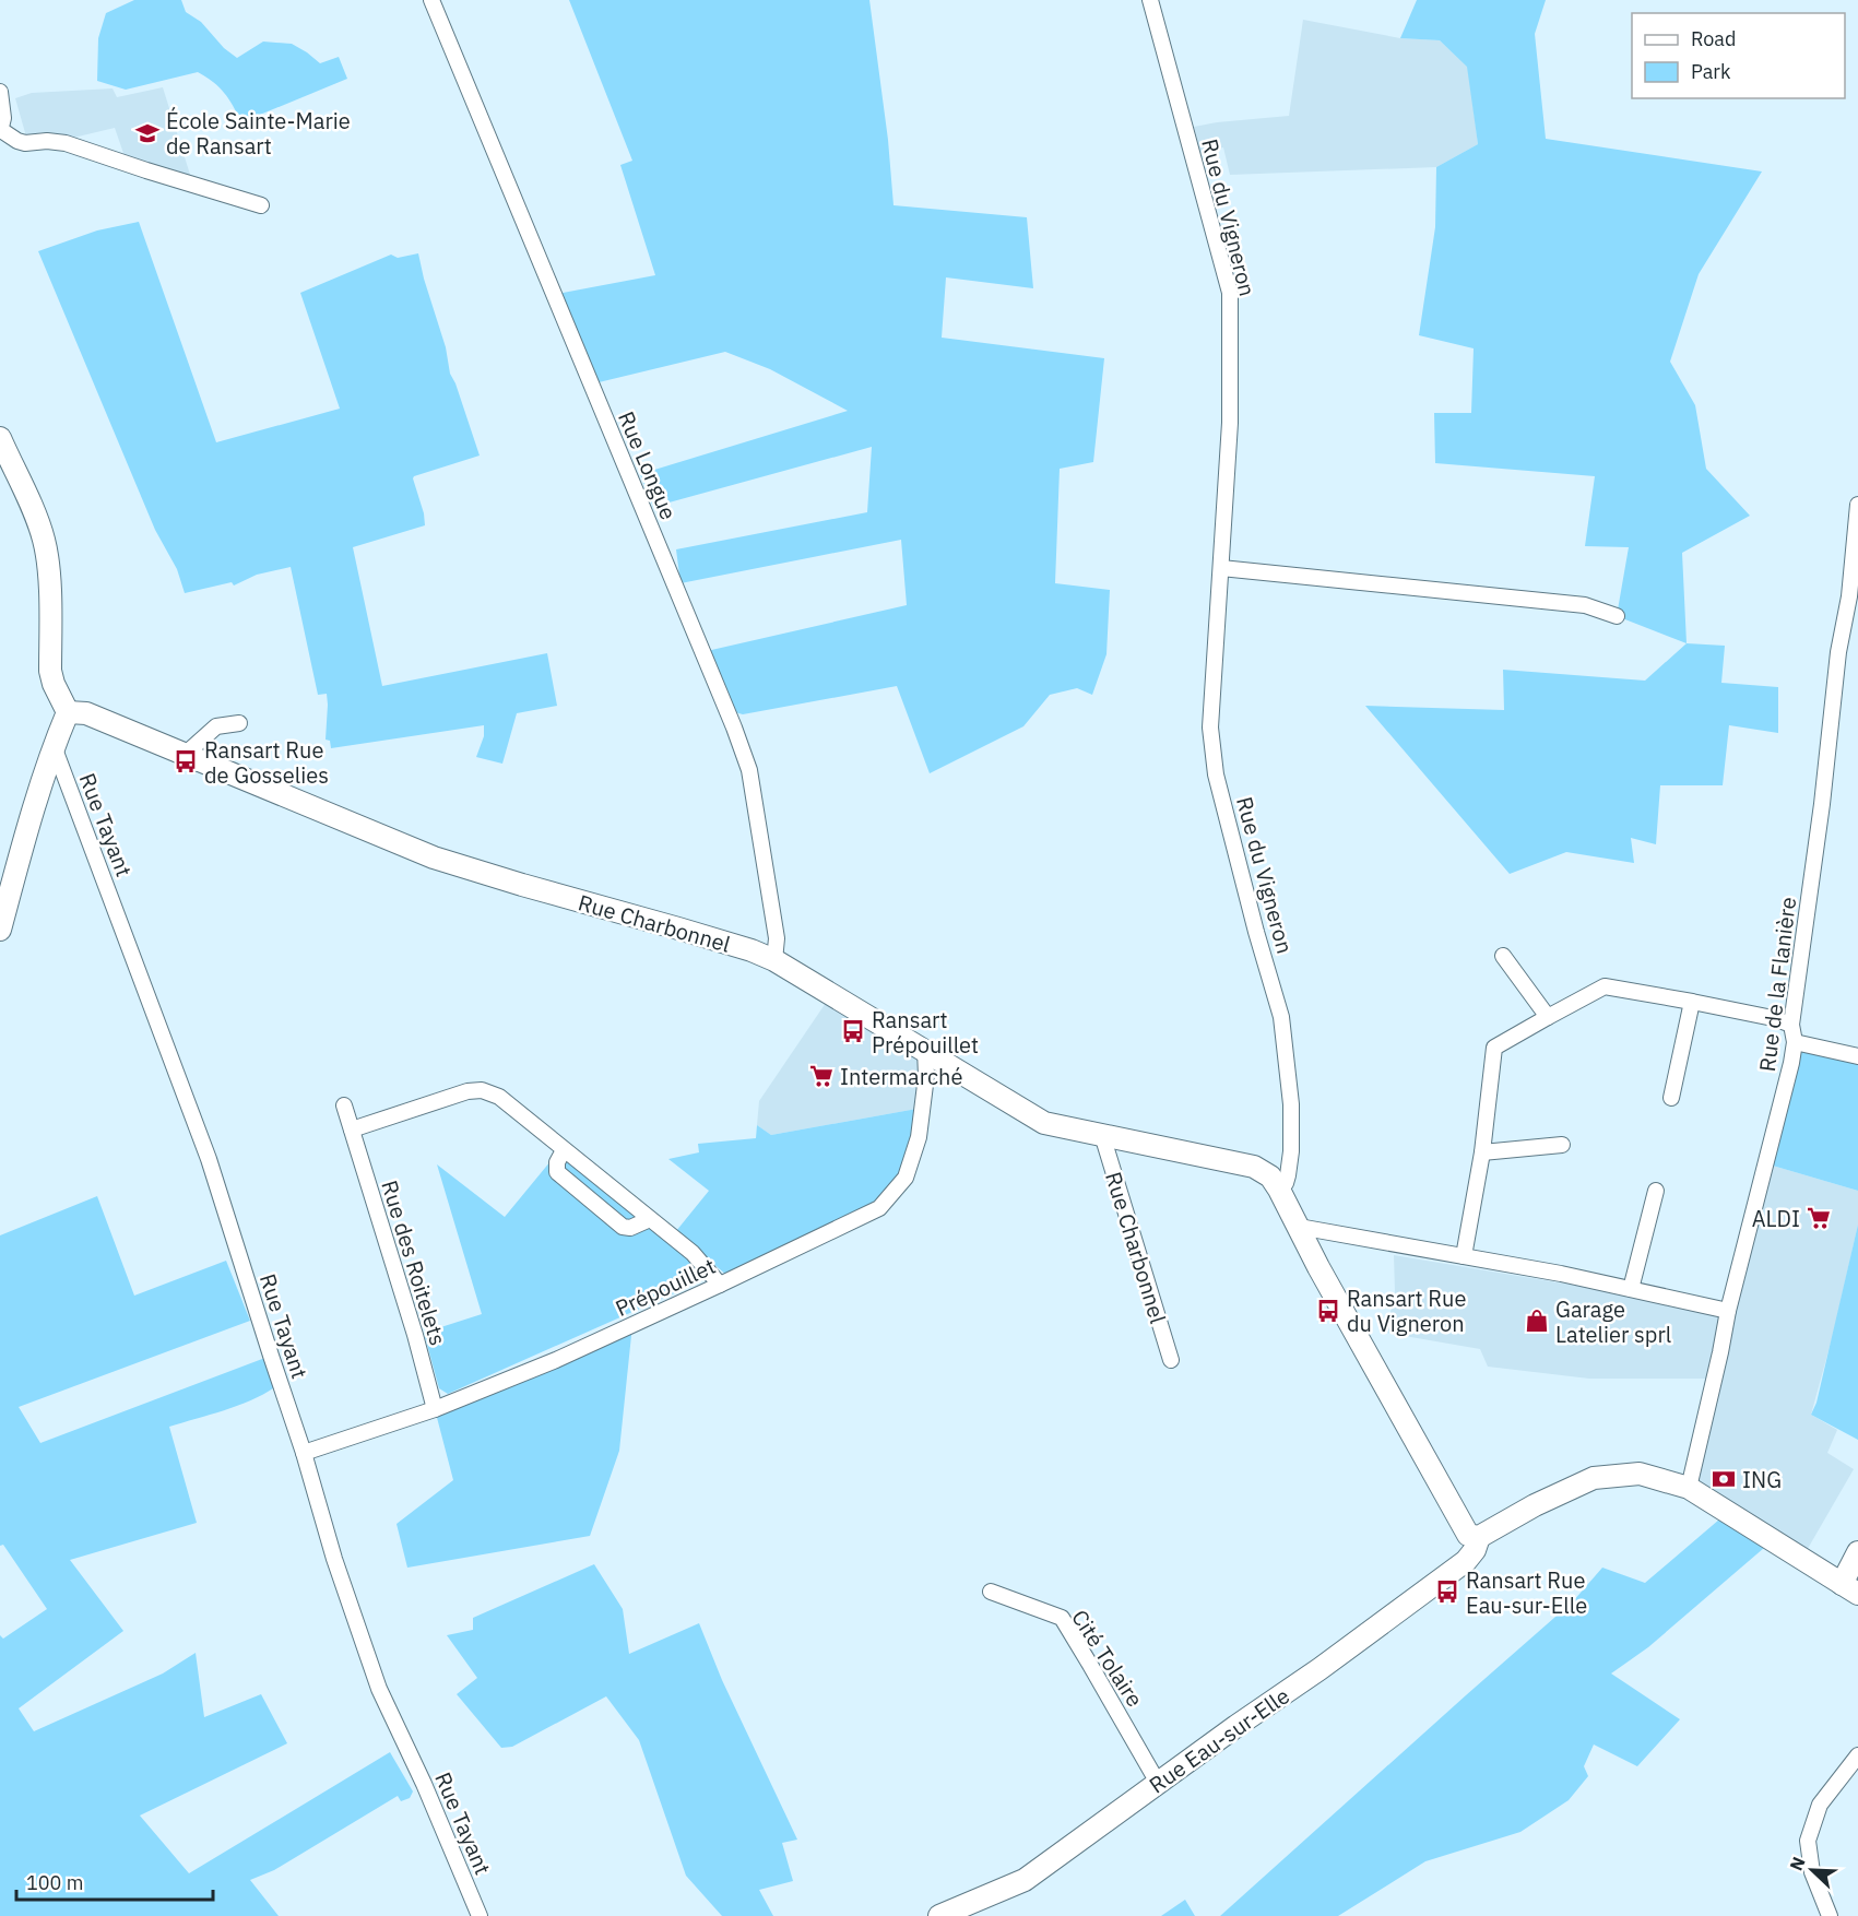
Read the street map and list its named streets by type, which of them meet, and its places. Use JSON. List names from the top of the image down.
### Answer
{
  "streets": {
    "street": [
      "Rue du Vigneron",
      "Rue Longue",
      "Rue Tayant",
      "Rue Charbonnel",
      "Rue de la Flanière",
      "Rue des Roitelets",
      "Prépouillet",
      "Cité Tolaire",
      "Rue Eau-sur-Elle"
    ]
  },
  "crossings": [
    ["Rue du Vigneron", "Rue Charbonnel"],
    ["Rue Longue", "Rue Charbonnel"],
    ["Rue Tayant", "Prépouillet"],
    ["Rue Charbonnel", "Prépouillet"],
    ["Rue Charbonnel", "Rue Eau-sur-Elle"],
    ["Rue des Roitelets", "Prépouillet"],
    ["Cité Tolaire", "Rue Eau-sur-Elle"]
  ],
  "places": {
    "school or university": ["École Sainte-Marie de Ransart"],
    "bus stop": [
      "Ransart Rue de Gosselies",
      "Ransart Prépouillet",
      "Ransart Rue du Vigneron",
      "Ransart Rue Eau-sur-Elle"
    ],
    "supermarket": ["Intermarché", "ALDI"],
    "shop": ["Garage Latelier sprl"],
    "bank": ["ING"]
  },
  "legend": ["Road", "Park"],
  "scale_bar": "100 m",
  "north": "top left"
}
